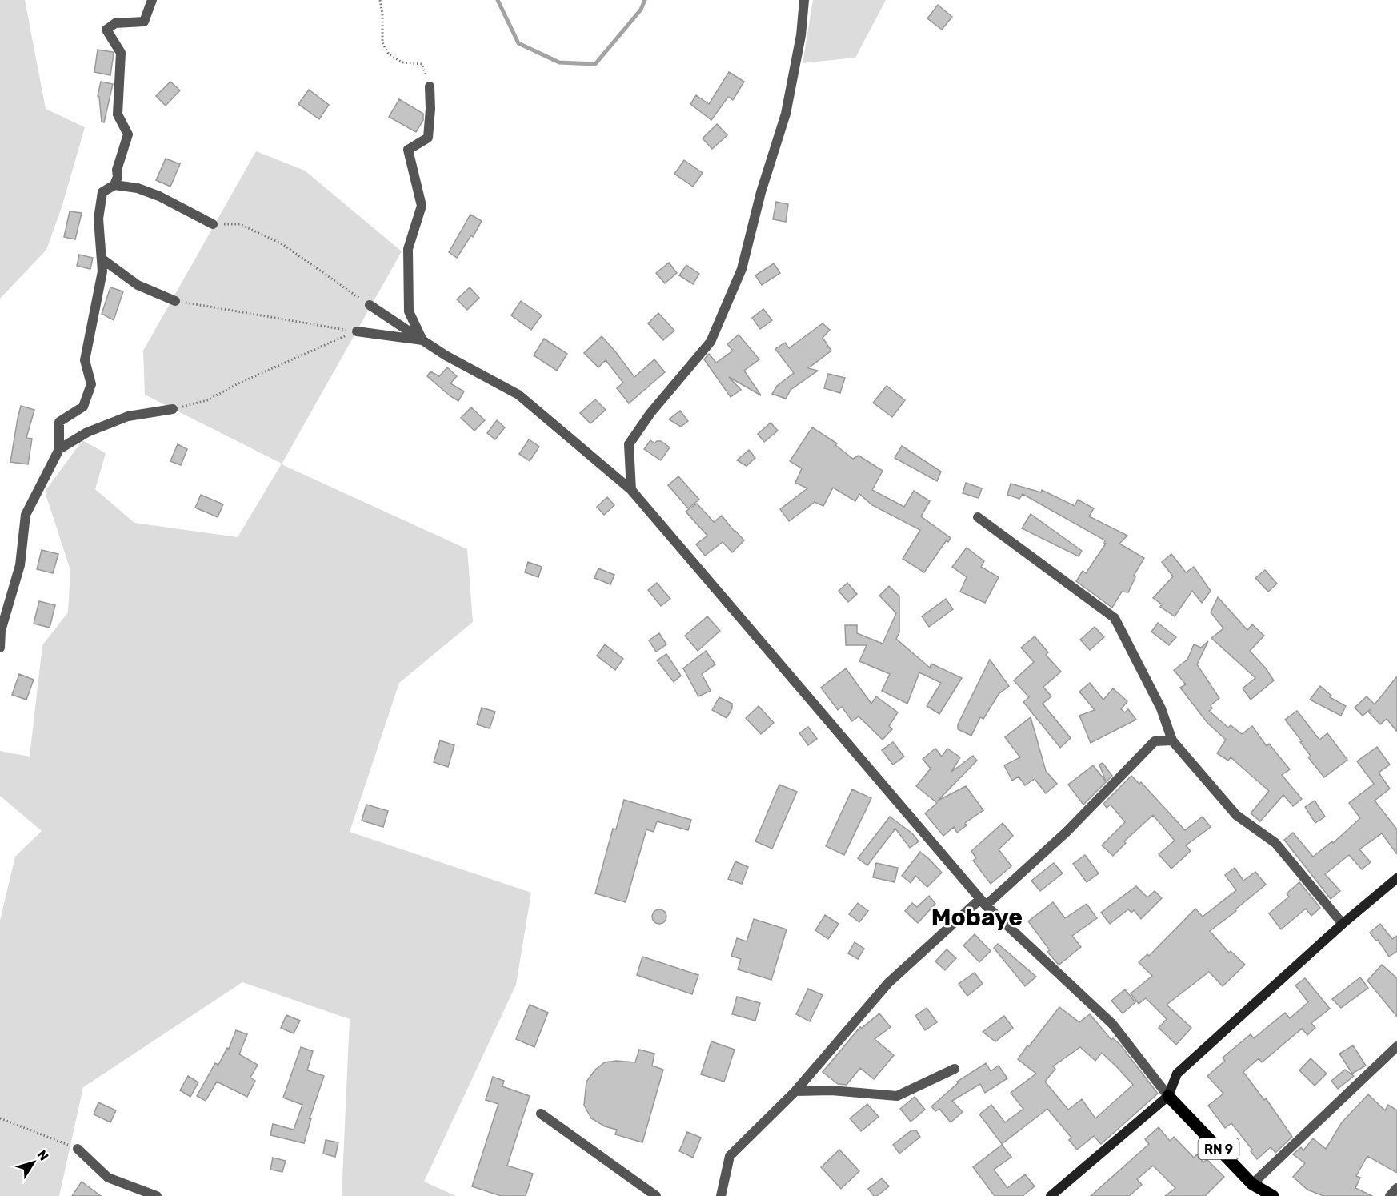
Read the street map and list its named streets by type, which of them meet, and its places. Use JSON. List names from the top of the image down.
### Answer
{
  "streets": {
    "main road": ["RN 9"]
  },
  "districts": ["Mobaye"],
  "north": "top right"
}
